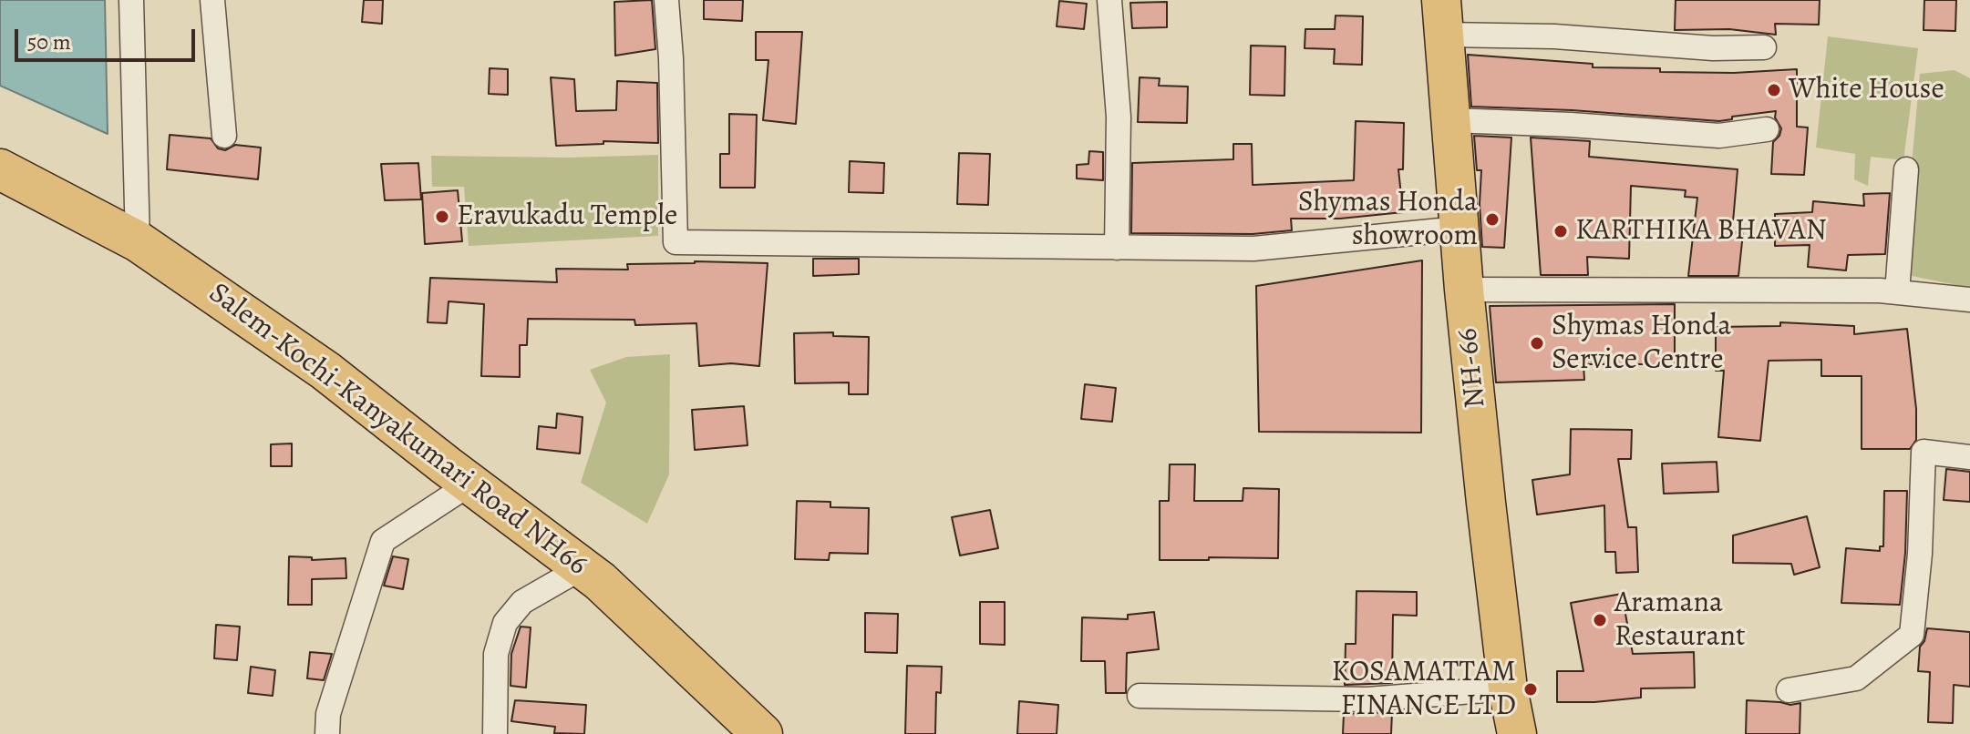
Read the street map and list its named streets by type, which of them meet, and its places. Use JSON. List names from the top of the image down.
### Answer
{
  "streets": {
    "highway": ["Salem-Kochi-Kanyakumari Road NH66"],
    "main road": ["NH-66"]
  },
  "places": [
    "White House",
    "Eravukadu Temple",
    "Shymas Honda showroom",
    "KARTHIKA BHAVAN",
    "Shymas Honda Service Centre",
    "Aramana Restaurant",
    "KOSAMATTAM FINANCE LTD"
  ],
  "scale_bar": "50 m"
}
